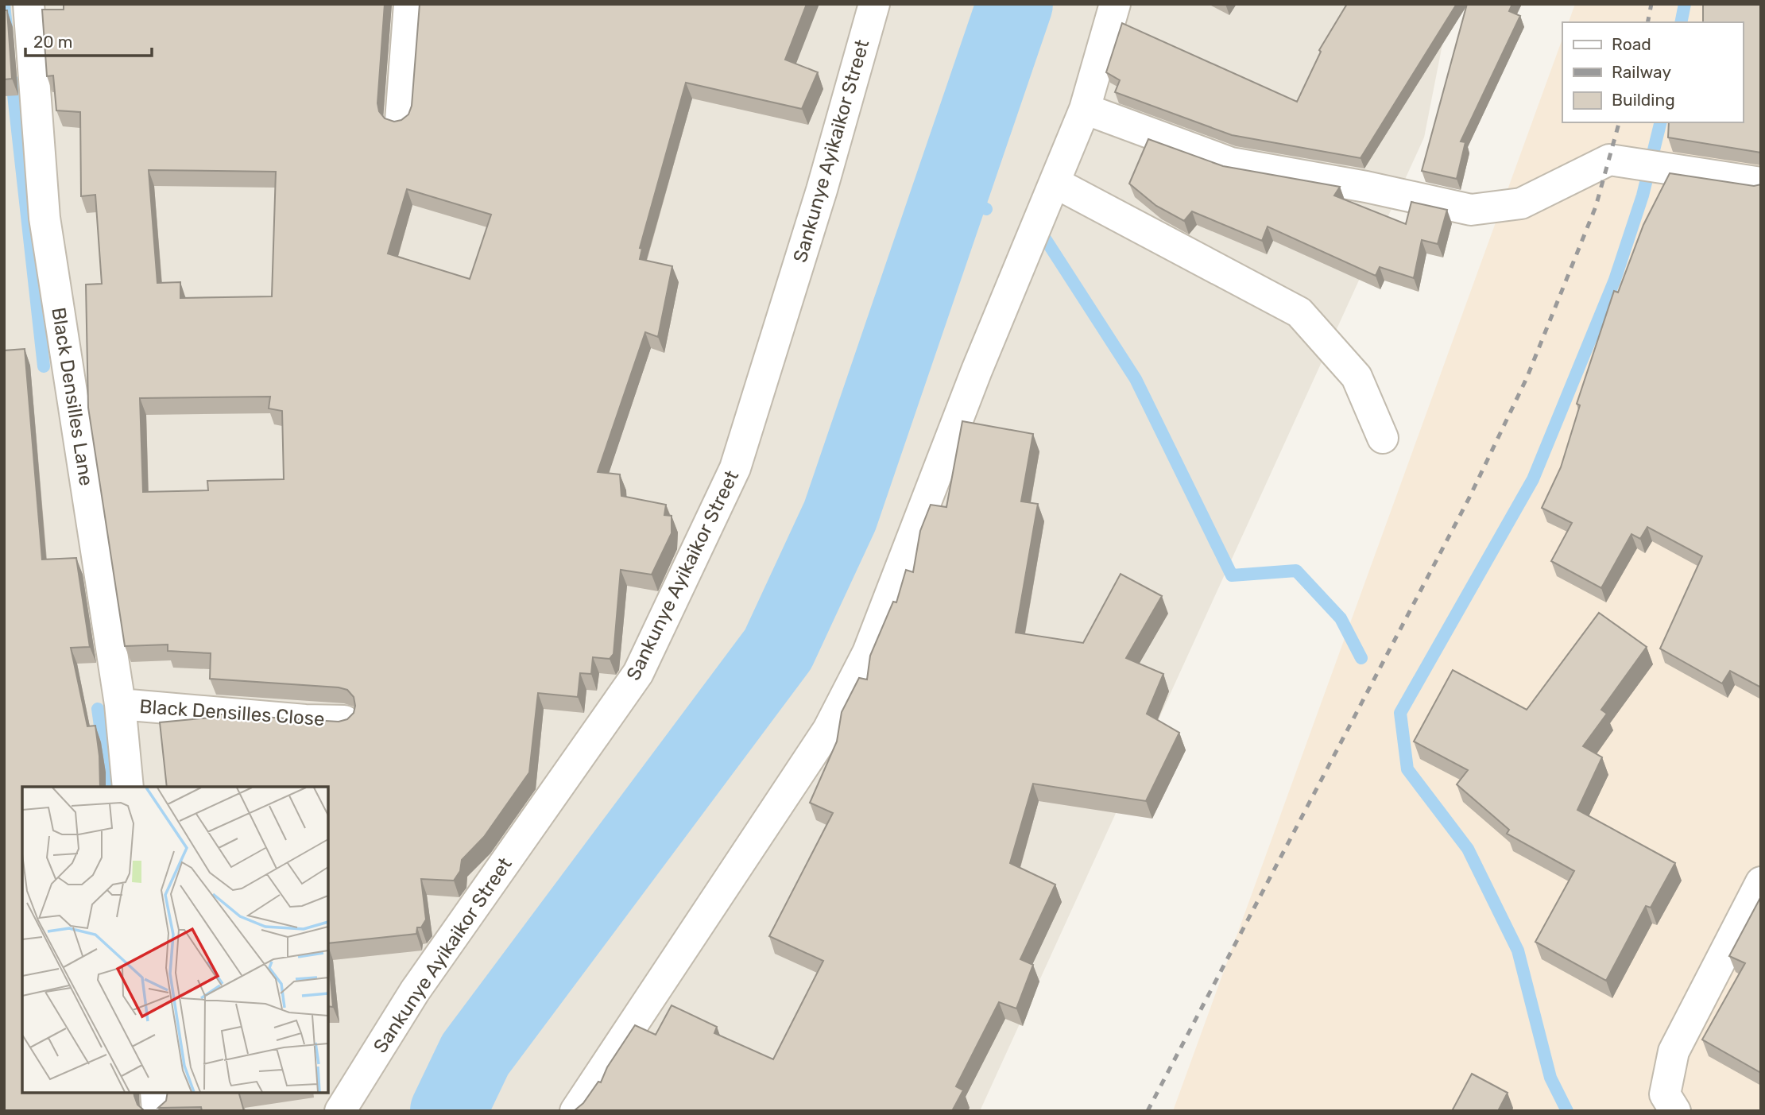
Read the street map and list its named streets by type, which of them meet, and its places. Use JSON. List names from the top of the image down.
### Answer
{
  "streets": {
    "street": ["Sankunye Ayikaikor Street", "Black Densilles Lane", "Black Densilles Close"]
  },
  "crossings": [
    ["Black Densilles Lane", "Black Densilles Close"]
  ],
  "legend": ["Road", "Railway", "Building"],
  "scale_bar": "20 m"
}
